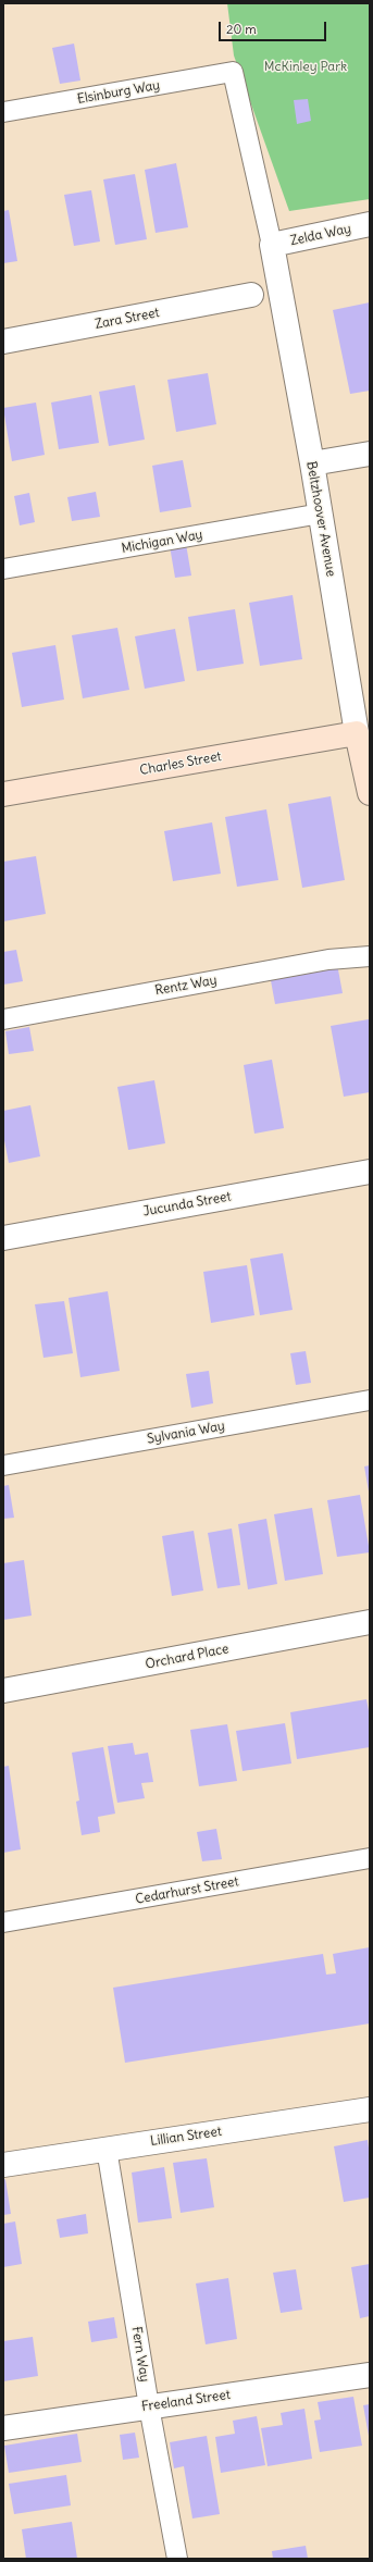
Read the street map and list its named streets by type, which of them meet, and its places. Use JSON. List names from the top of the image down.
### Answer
{
  "streets": {
    "street": [
      "Zelda Way",
      "Zara Street",
      "Beltzhoover Avenue",
      "Charles Street",
      "Jucunda Street",
      "Orchard Place",
      "Lillian Street",
      "Freeland Street"
    ],
    "lane": [
      "Elsinburg Way",
      "Michigan Way",
      "Rentz Way",
      "Sylvania Way",
      "Cedarhurst Street",
      "Fern Way"
    ]
  },
  "crossings": [
    ["Elsinburg Way", "Zelda Way"],
    ["Elsinburg Way", "Beltzhoover Avenue"],
    ["Zelda Way", "Beltzhoover Avenue"],
    ["Beltzhoover Avenue", "Michigan Way"],
    ["Beltzhoover Avenue", "Charles Street"],
    ["Lillian Street", "Fern Way"],
    ["Fern Way", "Freeland Street"]
  ],
  "parks": ["McKinley Park"],
  "scale_bar": "20 m"
}
